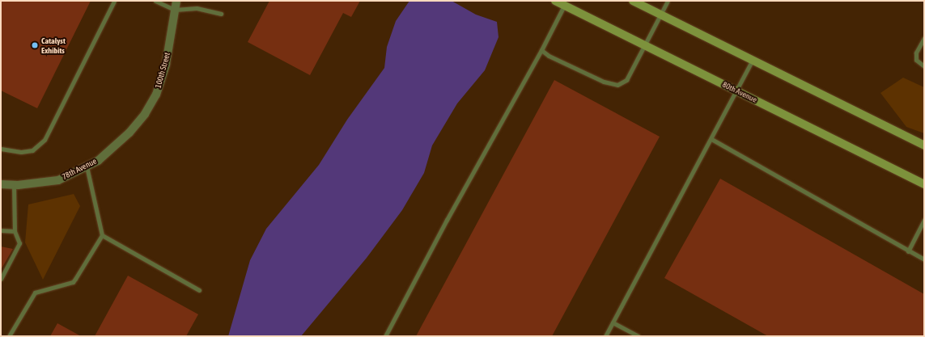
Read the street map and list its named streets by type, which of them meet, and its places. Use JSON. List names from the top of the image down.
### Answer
{
  "streets": {
    "street": ["100th Street", "80th Avenue", "78th Avenue"]
  },
  "crossings": [
    ["100th Street", "78th Avenue"]
  ],
  "places": ["Catalyst Exhibits"]
}
